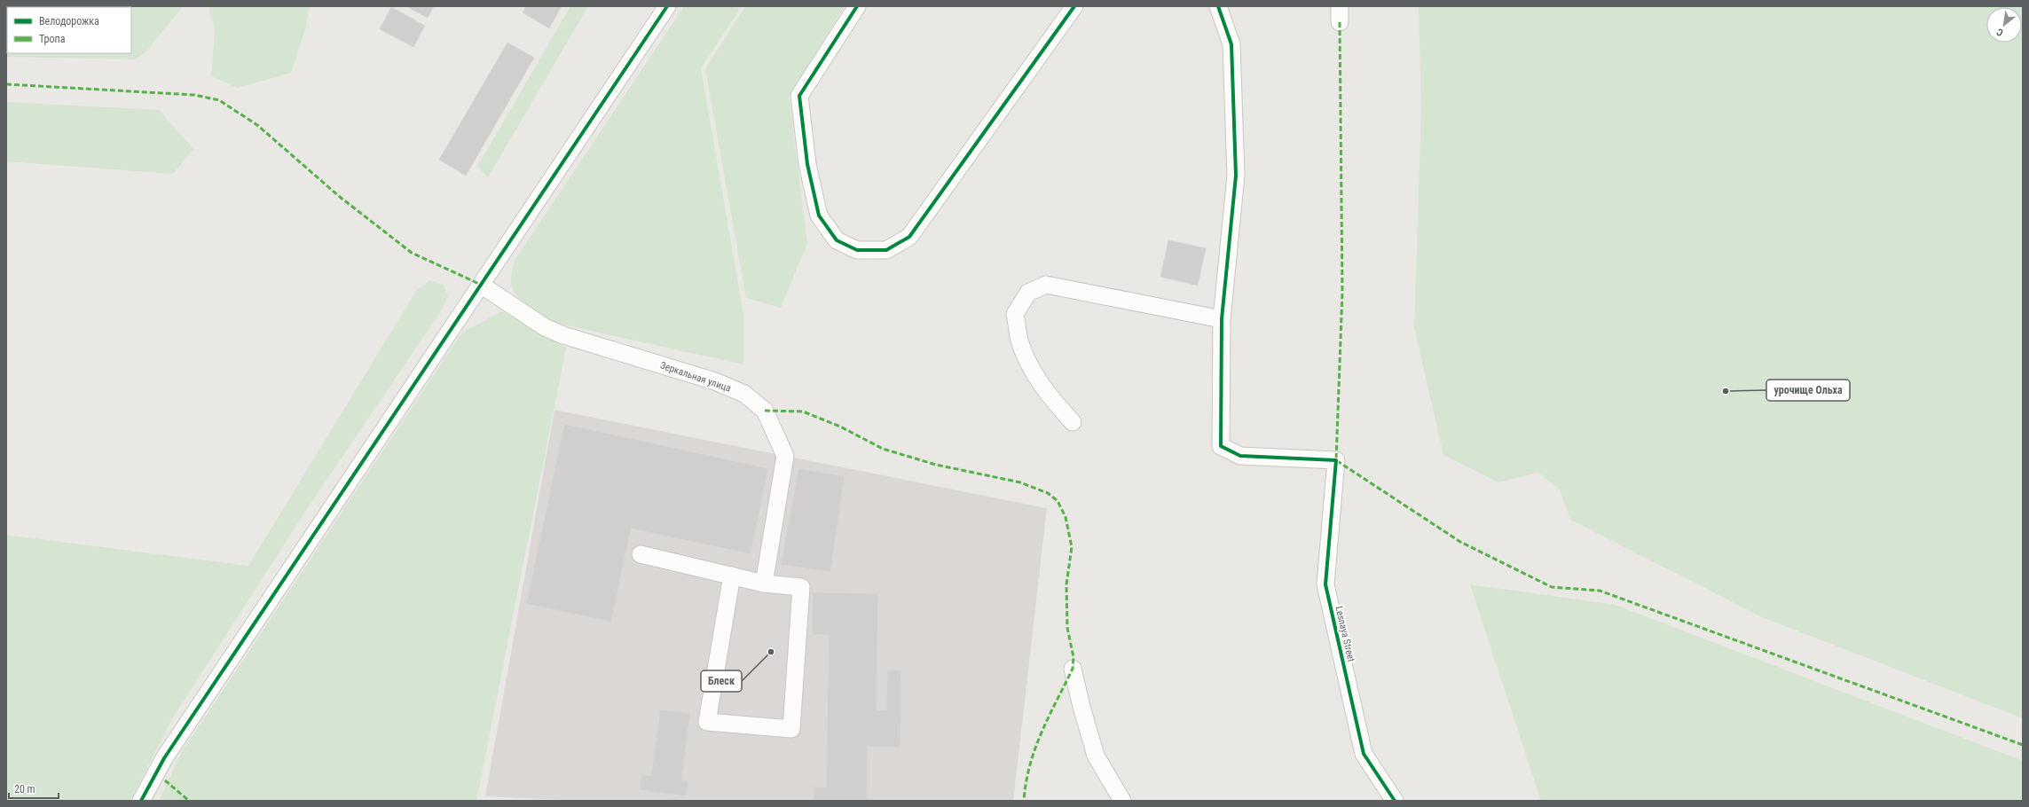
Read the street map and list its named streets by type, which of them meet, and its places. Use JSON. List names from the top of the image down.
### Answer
{
  "streets": {
    "street": ["Зеркальная улица", "Lesnaya Street"]
  },
  "places": ["урочище Ольха", "Блеск"],
  "legend": ["Велодорожка", "Тропа"],
  "scale_bar": "20 m",
  "north": "bottom left"
}
